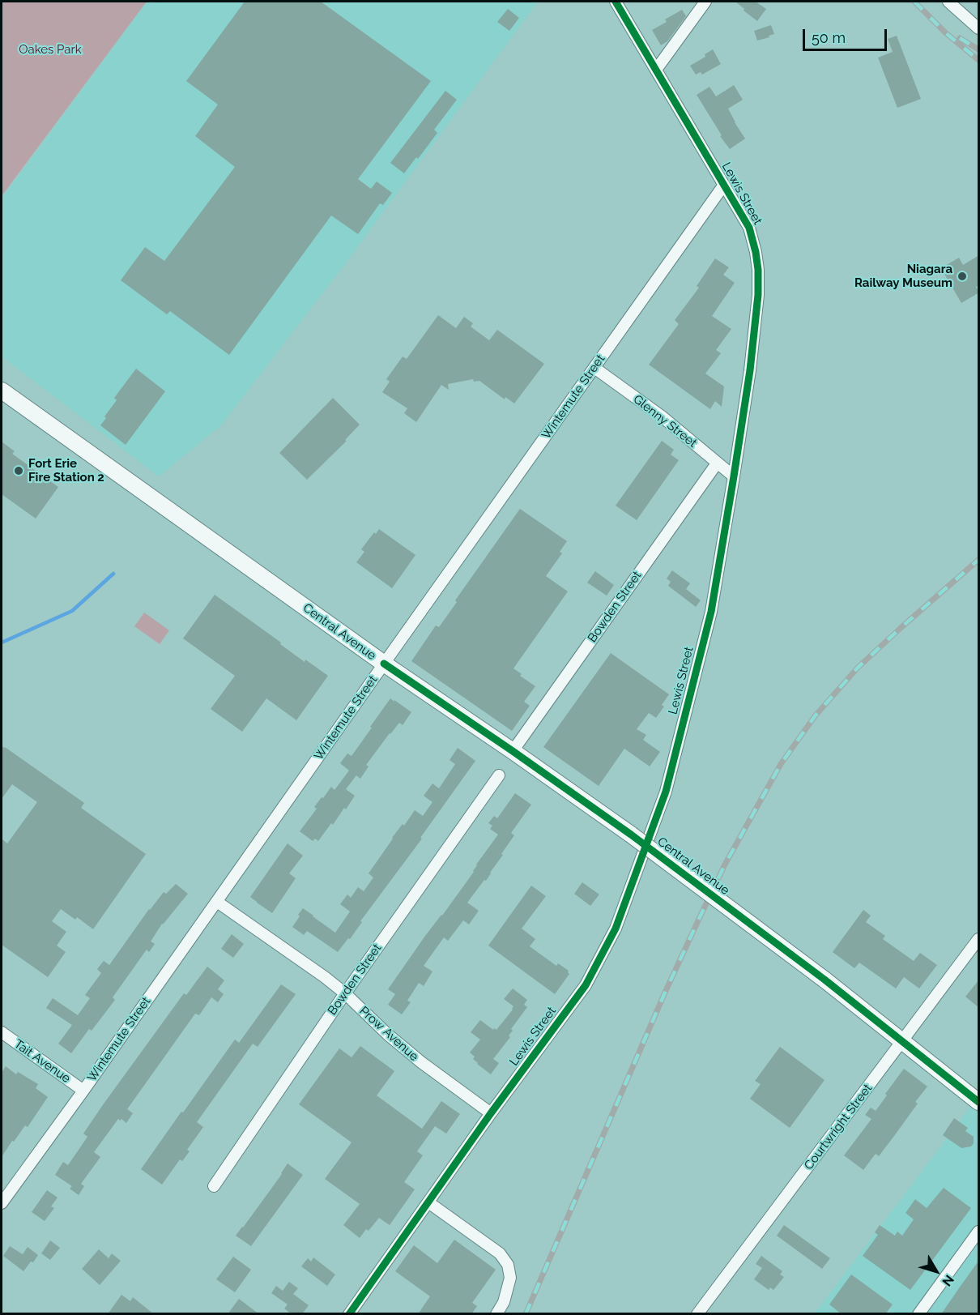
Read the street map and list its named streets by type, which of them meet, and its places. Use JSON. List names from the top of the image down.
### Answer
{
  "streets": {
    "main road": ["Central Avenue"],
    "street": [
      "Lewis Street",
      "Wintemute Street",
      "Glenny Street",
      "Bowden Street",
      "Prow Avenue",
      "Tait Avenue",
      "Courtwright Street"
    ]
  },
  "crossings": [
    ["Lewis Street", "Wintemute Street"],
    ["Lewis Street", "Glenny Street"],
    ["Lewis Street", "Prow Avenue"],
    ["Wintemute Street", "Glenny Street"],
    ["Wintemute Street", "Central Avenue"],
    ["Wintemute Street", "Prow Avenue"],
    ["Wintemute Street", "Tait Avenue"],
    ["Glenny Street", "Bowden Street"],
    ["Bowden Street", "Central Avenue"],
    ["Bowden Street", "Prow Avenue"],
    ["Central Avenue", "Courtwright Street"]
  ],
  "parks": ["Oakes Park"],
  "places": ["Niagara Railway Museum", "Fort Erie Fire Station 2"],
  "scale_bar": "50 m",
  "north": "bottom right"
}
